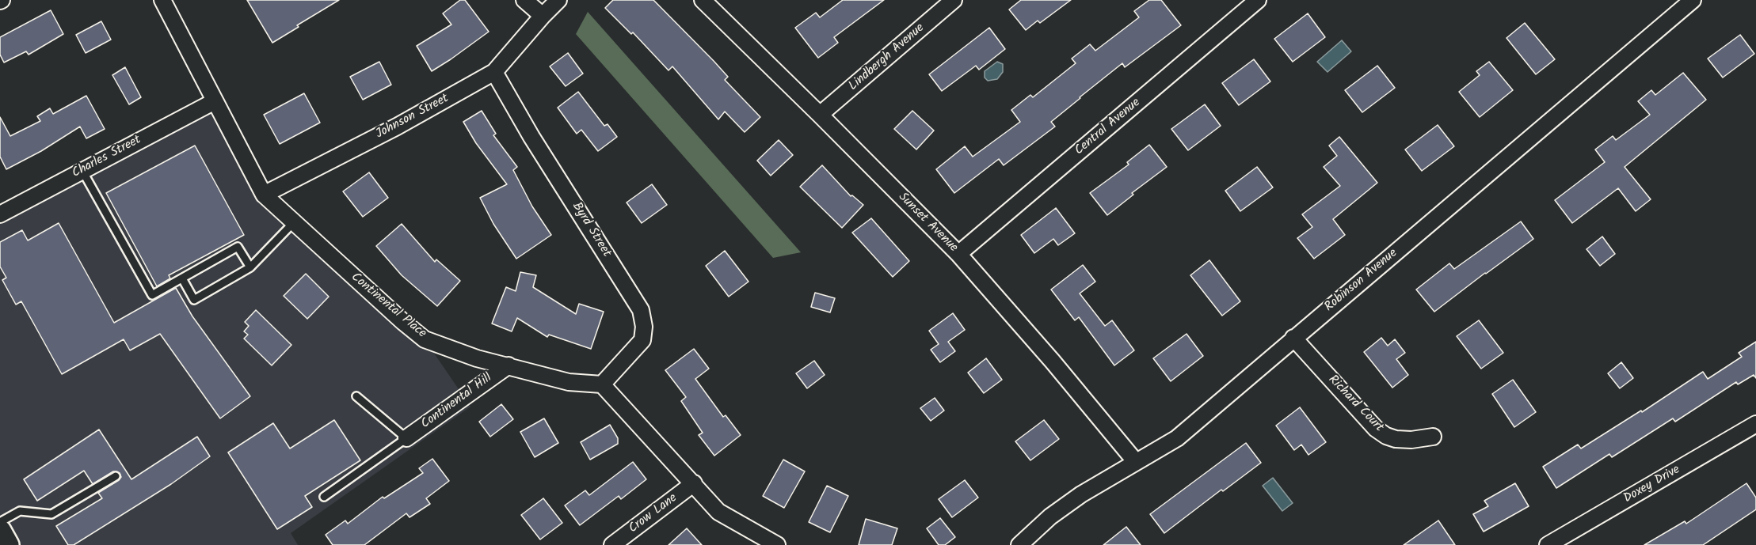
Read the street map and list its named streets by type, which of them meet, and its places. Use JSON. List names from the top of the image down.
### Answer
{
  "streets": {
    "street": [
      "Lindbergh Avenue",
      "Johnson Street",
      "Central Avenue",
      "Charles Street",
      "Sunset Avenue",
      "Byrd Street",
      "Robinson Avenue",
      "Continental Place",
      "Continental Hill",
      "Richard Court",
      "Doxey Drive",
      "Crow Lane"
    ]
  },
  "crossings": [
    ["Lindbergh Avenue", "Sunset Avenue"],
    ["Johnson Street", "Byrd Street"],
    ["Johnson Street", "Continental Place"],
    ["Central Avenue", "Sunset Avenue"],
    ["Charles Street", "Continental Place"],
    ["Sunset Avenue", "Robinson Avenue"],
    ["Byrd Street", "Continental Place"],
    ["Robinson Avenue", "Richard Court"],
    ["Continental Place", "Continental Hill"]
  ]
}
